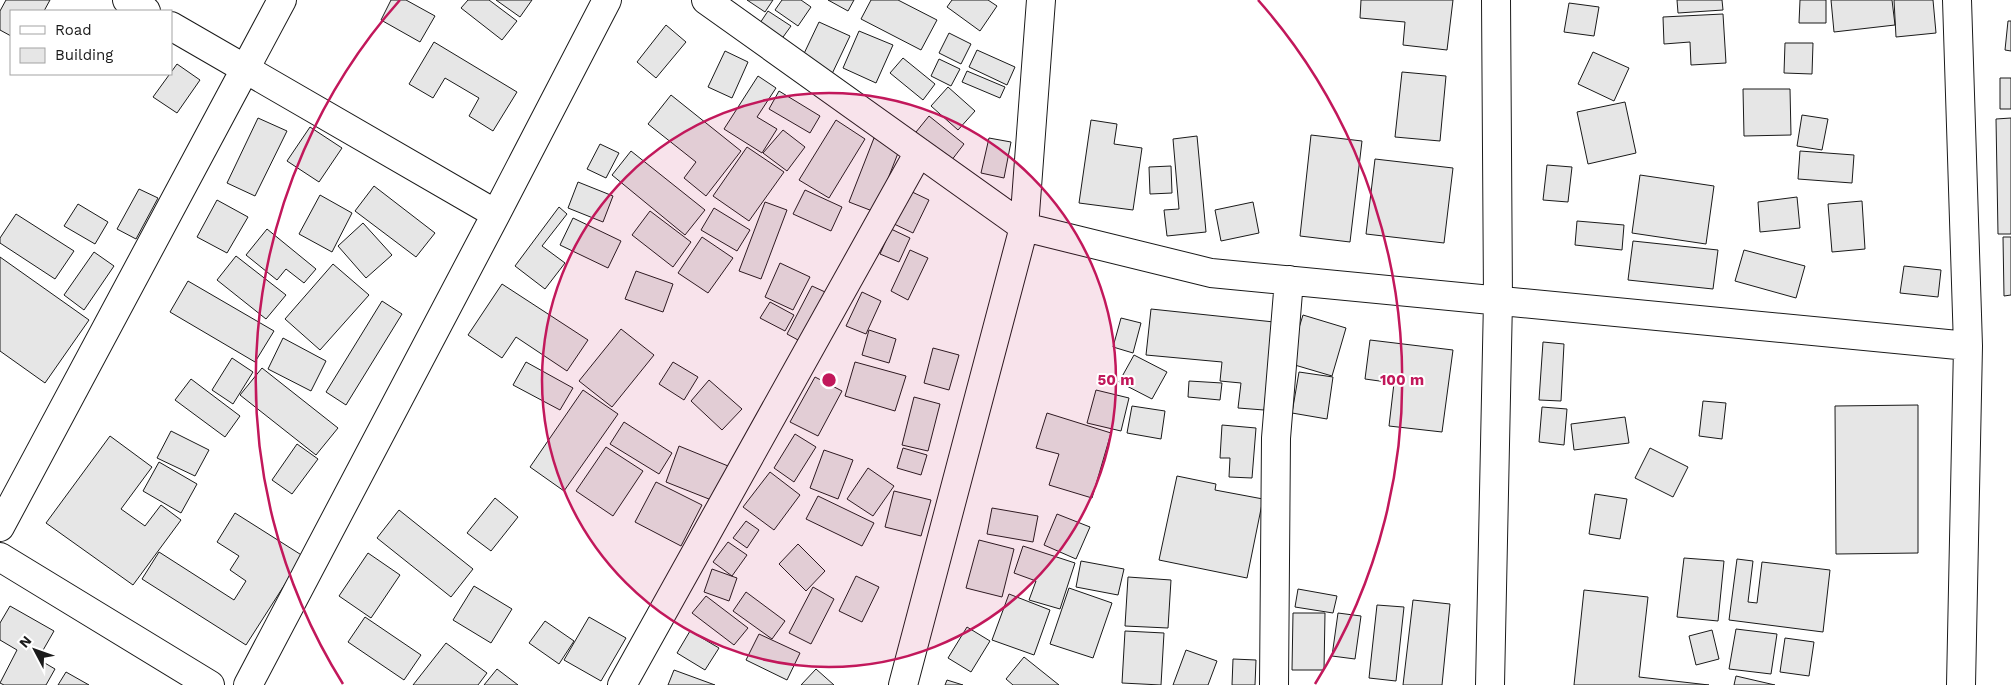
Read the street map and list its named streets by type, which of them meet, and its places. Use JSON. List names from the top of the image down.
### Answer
{
  "legend": ["Road", "Building"],
  "north": "top left",
  "rings": ["50 m", "100 m"]
}
